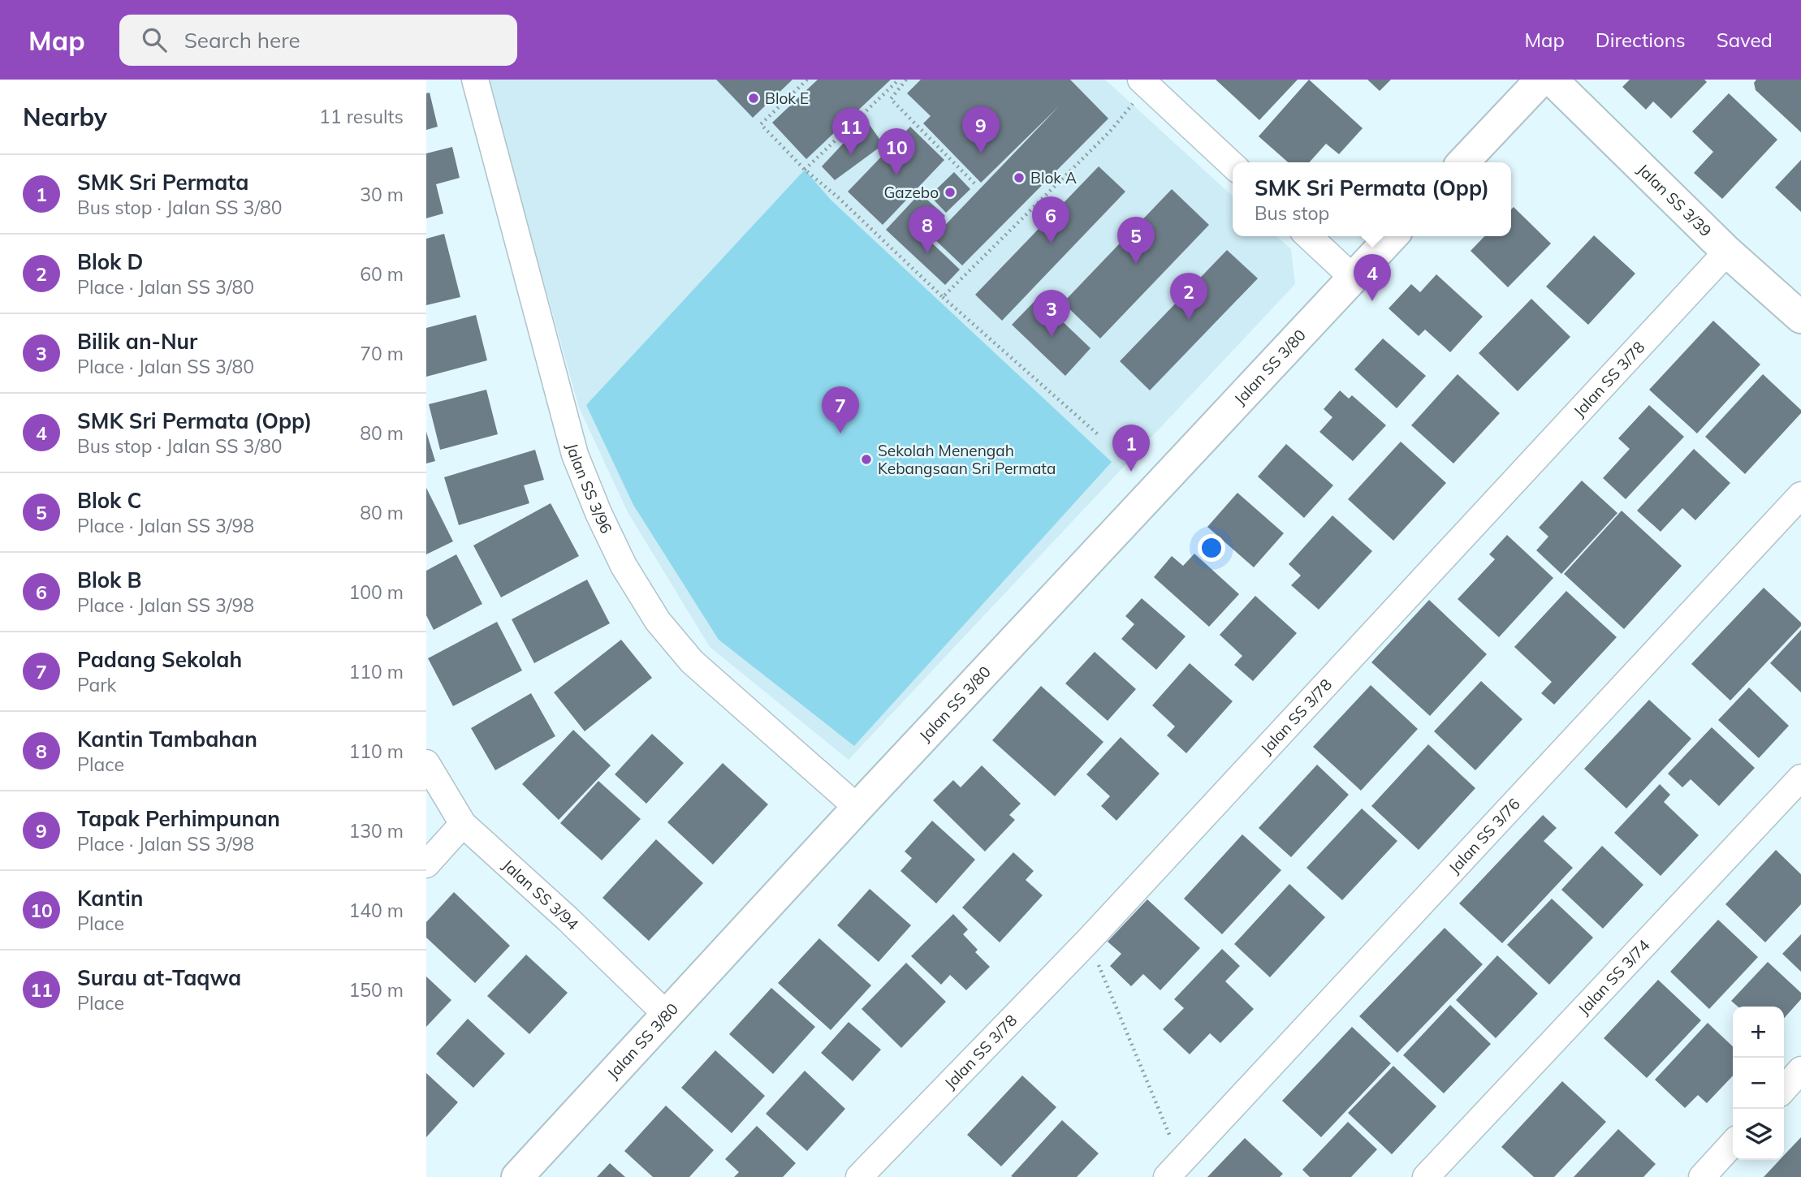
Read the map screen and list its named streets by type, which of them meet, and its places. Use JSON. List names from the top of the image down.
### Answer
{
  "streets": {
    "street": [
      "Jalan SS 3/39",
      "Jalan SS 3/80",
      "Jalan SS 3/78",
      "Jalan SS 3/96",
      "Jalan SS 3/76",
      "Jalan SS 3/94",
      "Jalan SS 3/74"
    ]
  },
  "crossings": [
    ["Jalan SS 3/39", "Jalan SS 3/78"],
    ["Jalan SS 3/80", "Jalan SS 3/96"],
    ["Jalan SS 3/80", "Jalan SS 3/94"]
  ],
  "places": [
    "Blok E",
    "Blok A",
    "Gazebo",
    "Sekolah Menengah Kebangsaan Sri Permata"
  ],
  "page": {
    "header": "Map",
    "search": "Search here",
    "nav": ["Map", "Directions", "Saved"],
    "heading": ["Nearby", "11 results"],
    "pins": [
      "9",
      "11",
      "10",
      "6",
      "8",
      "5",
      "4",
      "2",
      "3",
      "7",
      "1"
    ],
    "list": [
      {
        "mark": "1",
        "name": "SMK Sri Permata",
        "note": "Bus stop · Jalan SS 3/80",
        "value": "30 m"
      },
      {
        "mark": "2",
        "name": "Blok D",
        "note": "Place · Jalan SS 3/80",
        "value": "60 m"
      },
      {
        "mark": "3",
        "name": "Bilik an-Nur",
        "note": "Place · Jalan SS 3/80",
        "value": "70 m"
      },
      {
        "mark": "4",
        "name": "SMK Sri Permata (Opp)",
        "note": "Bus stop · Jalan SS 3/80",
        "value": "80 m"
      },
      {
        "mark": "5",
        "name": "Blok C",
        "note": "Place · Jalan SS 3/98",
        "value": "80 m"
      },
      {
        "mark": "6",
        "name": "Blok B",
        "note": "Place · Jalan SS 3/98",
        "value": "100 m"
      },
      {
        "mark": "7",
        "name": "Padang Sekolah",
        "note": "Park",
        "value": "110 m"
      },
      {
        "mark": "8",
        "name": "Kantin Tambahan",
        "note": "Place",
        "value": "110 m"
      },
      {
        "mark": "9",
        "name": "Tapak Perhimpunan",
        "note": "Place · Jalan SS 3/98",
        "value": "130 m"
      },
      {
        "mark": "10",
        "name": "Kantin",
        "note": "Place",
        "value": "140 m"
      },
      {
        "mark": "11",
        "name": "Surau at-Taqwa",
        "note": "Place",
        "value": "150 m"
      }
    ],
    "popup": ["SMK Sri Permata (Opp)", "Bus stop"],
    "map_buttons": ["+", "−"]
  }
}
